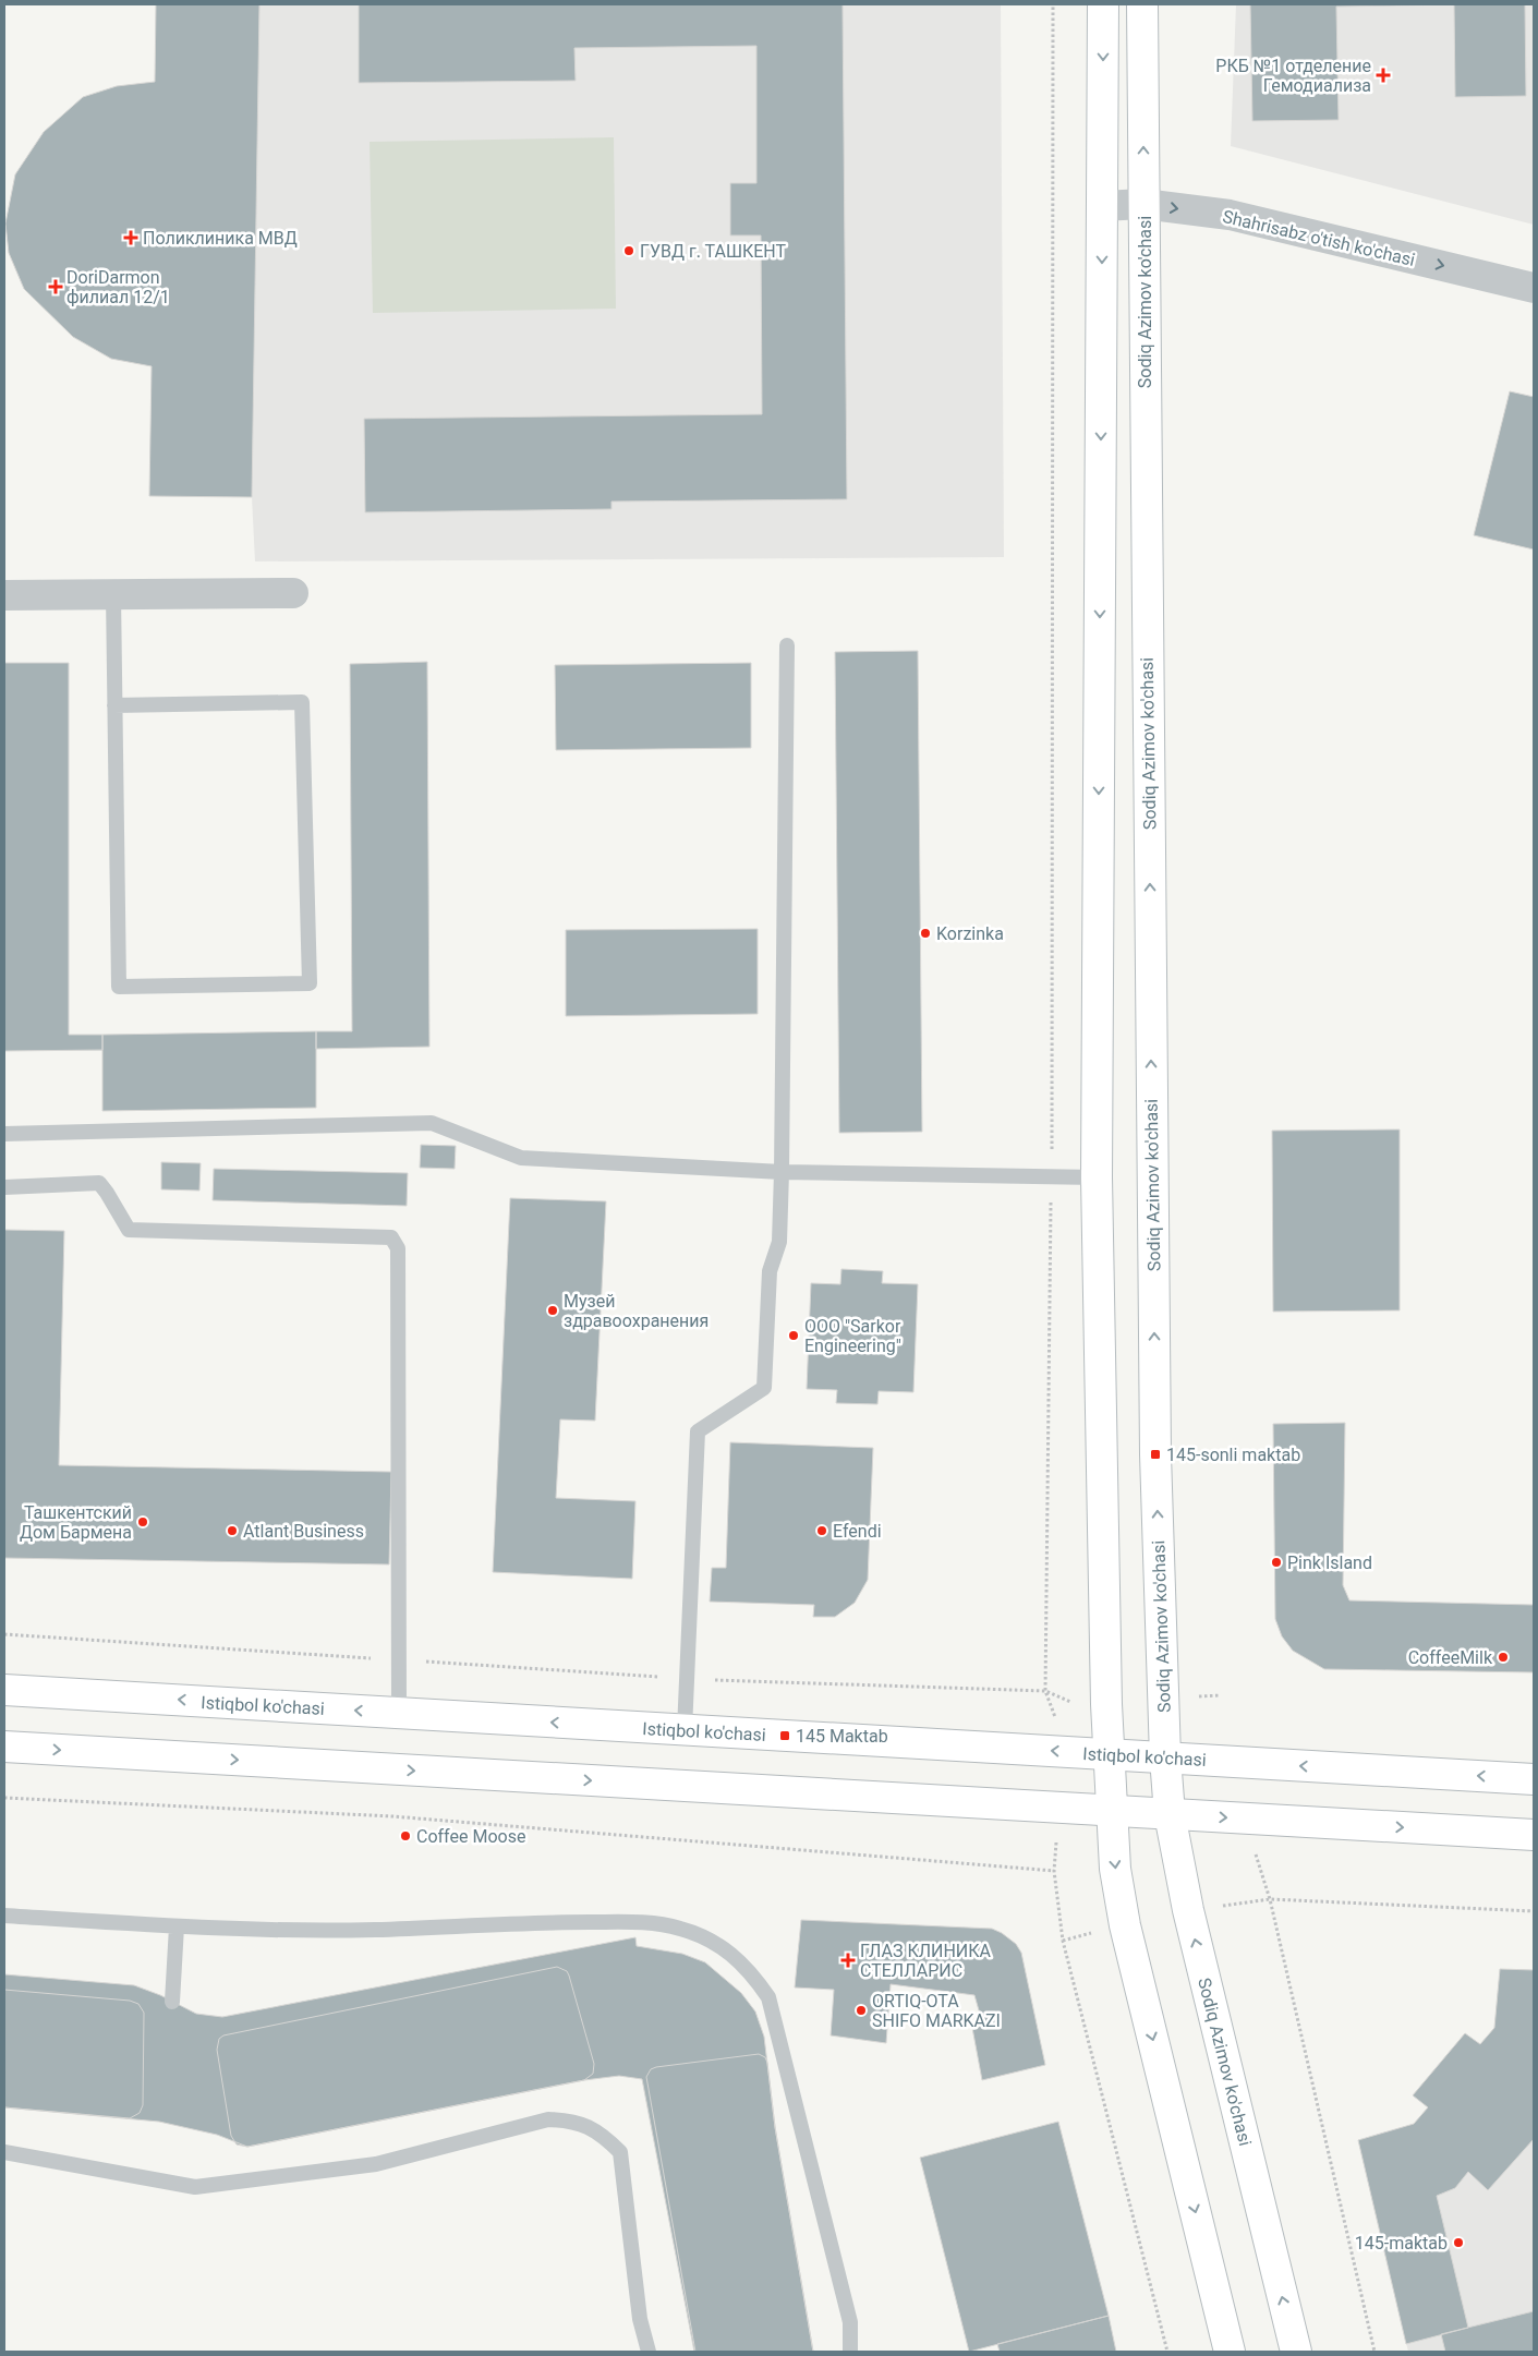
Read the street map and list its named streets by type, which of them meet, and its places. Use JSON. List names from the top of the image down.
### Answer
{
  "streets": {
    "main road": ["Sodiq Azimov ko'chasi", "Istiqbol ko'chasi"],
    "street": ["Shahrisabz o'tish ko'chasi"]
  },
  "crossings": [
    ["Shahrisabz o'tish ko'chasi", "Sodiq Azimov ko'chasi"],
    ["Sodiq Azimov ko'chasi", "Istiqbol ko'chasi"]
  ],
  "one_way": ["Shahrisabz o'tish ko'chasi"],
  "places": {
    "health": [
      "РКБ №1 отделение Гемодиализа",
      "Поликлиника МВД",
      "DoriDarmon филиал 12/1",
      "ГЛАЗ КЛИНИКА СТЕЛЛАРИС"
    ],
    "other": [
      "ГУВД г. ТАШКЕНТ",
      "Korzinka",
      "Музей здравоохранения",
      "ООО \"Sarkor Engineering\"",
      "Ташкентский Дом Бармена",
      "Atlant Business",
      "Efendi",
      "Pink Island",
      "CoffeeMilk",
      "Coffee Moose",
      "ORTIQ-OTA SHIFO MARKAZI",
      "145-maktab"
    ],
    "transit": ["145-sonli maktab", "145 Maktab"]
  }
}
